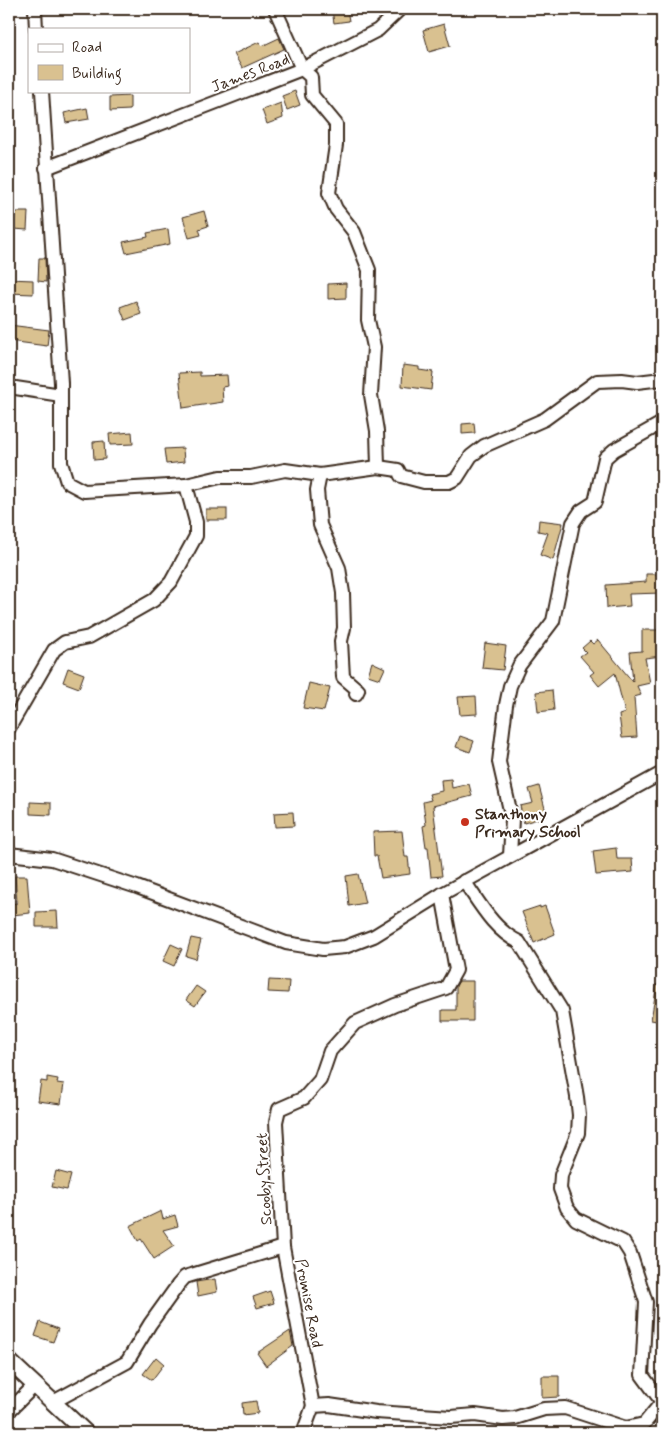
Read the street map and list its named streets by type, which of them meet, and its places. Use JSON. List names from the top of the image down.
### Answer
{
  "streets": {
    "street": ["James Road", "Scooby Street", "Promise Road"]
  },
  "crossings": [
    ["Scooby Street", "Promise Road"]
  ],
  "places": ["Stanthony Primary School"],
  "legend": ["Road", "Building"]
}
